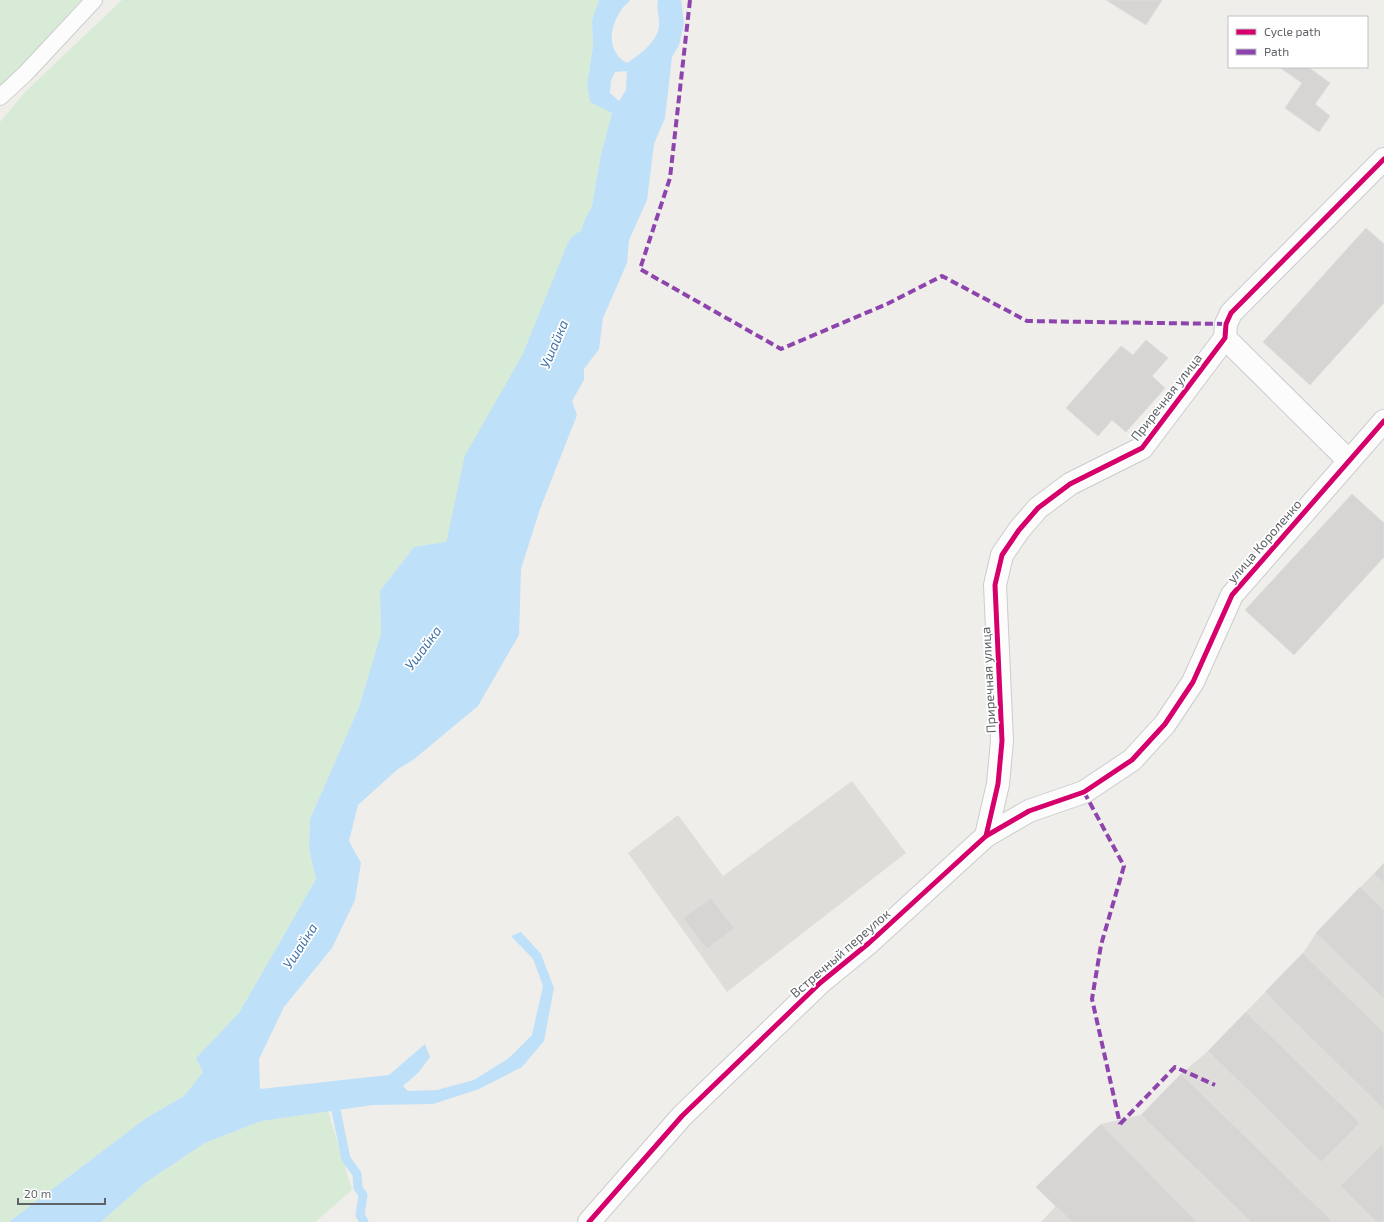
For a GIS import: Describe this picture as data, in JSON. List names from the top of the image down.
{
  "streets": {
    "street": ["Приречная улица", "улица Короленко", "Встречный переулок"]
  },
  "crossings": [
    ["Приречная улица", "Встречный переулок"],
    ["улица Короленко", "Встречный переулок"]
  ],
  "water": ["Ушайка"],
  "legend": ["Cycle path", "Path"],
  "scale_bar": "20 m"
}
